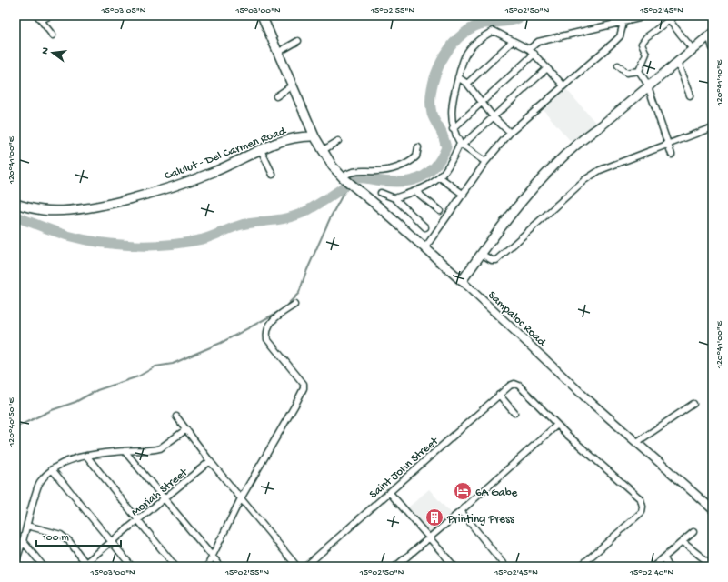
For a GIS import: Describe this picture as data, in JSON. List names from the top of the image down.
{
  "streets": {
    "main road": ["Calulut - Del Carmen Road", "Sampaloc Road"],
    "street": ["Saint John Street", "Moriah Street"]
  },
  "crossings": [
    ["Calulut - Del Carmen Road", "Sampaloc Road"]
  ],
  "places": {
    "hotel": ["6A Gabe"],
    "building": ["Printing Press"]
  },
  "scale_bar": "100 m",
  "north": "left",
  "coordinates": [
    "15°03'05\"N",
    "15°03'00\"N",
    "15°02'55\"N",
    "15°02'50\"N",
    "15°02'45\"N",
    "120°41'10\"E",
    "120°41'00\"E",
    "120°40'50\"E",
    "15°02'40\"N"
  ]
}
